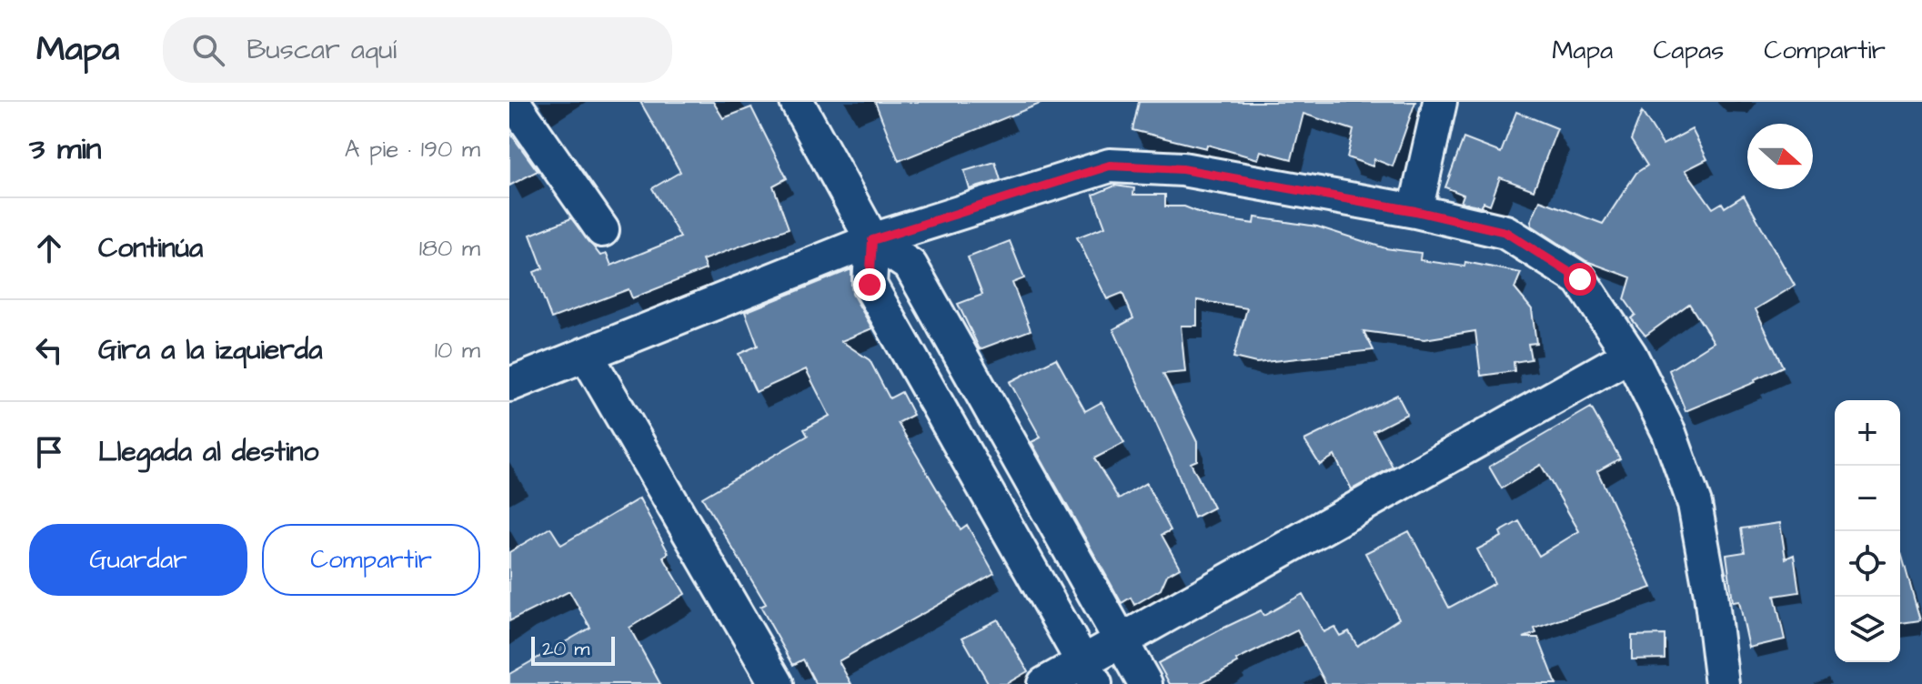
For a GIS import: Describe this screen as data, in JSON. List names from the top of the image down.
{
  "scale_bar": "20 m",
  "north": "right",
  "page": {
    "header": "Mapa",
    "search": "Buscar aquí",
    "nav": ["Mapa", "Capas", "Compartir"],
    "heading": ["3 min", "A pie · 190 m"],
    "list": [
      ["Continúa", "180 m"],
      ["Gira a la izquierda", "10 m"],
      "Llegada al destino"
    ],
    "map_buttons": ["+", "−"],
    "buttons": ["Guardar", "Compartir"],
    "scale": "20 m"
  }
}
